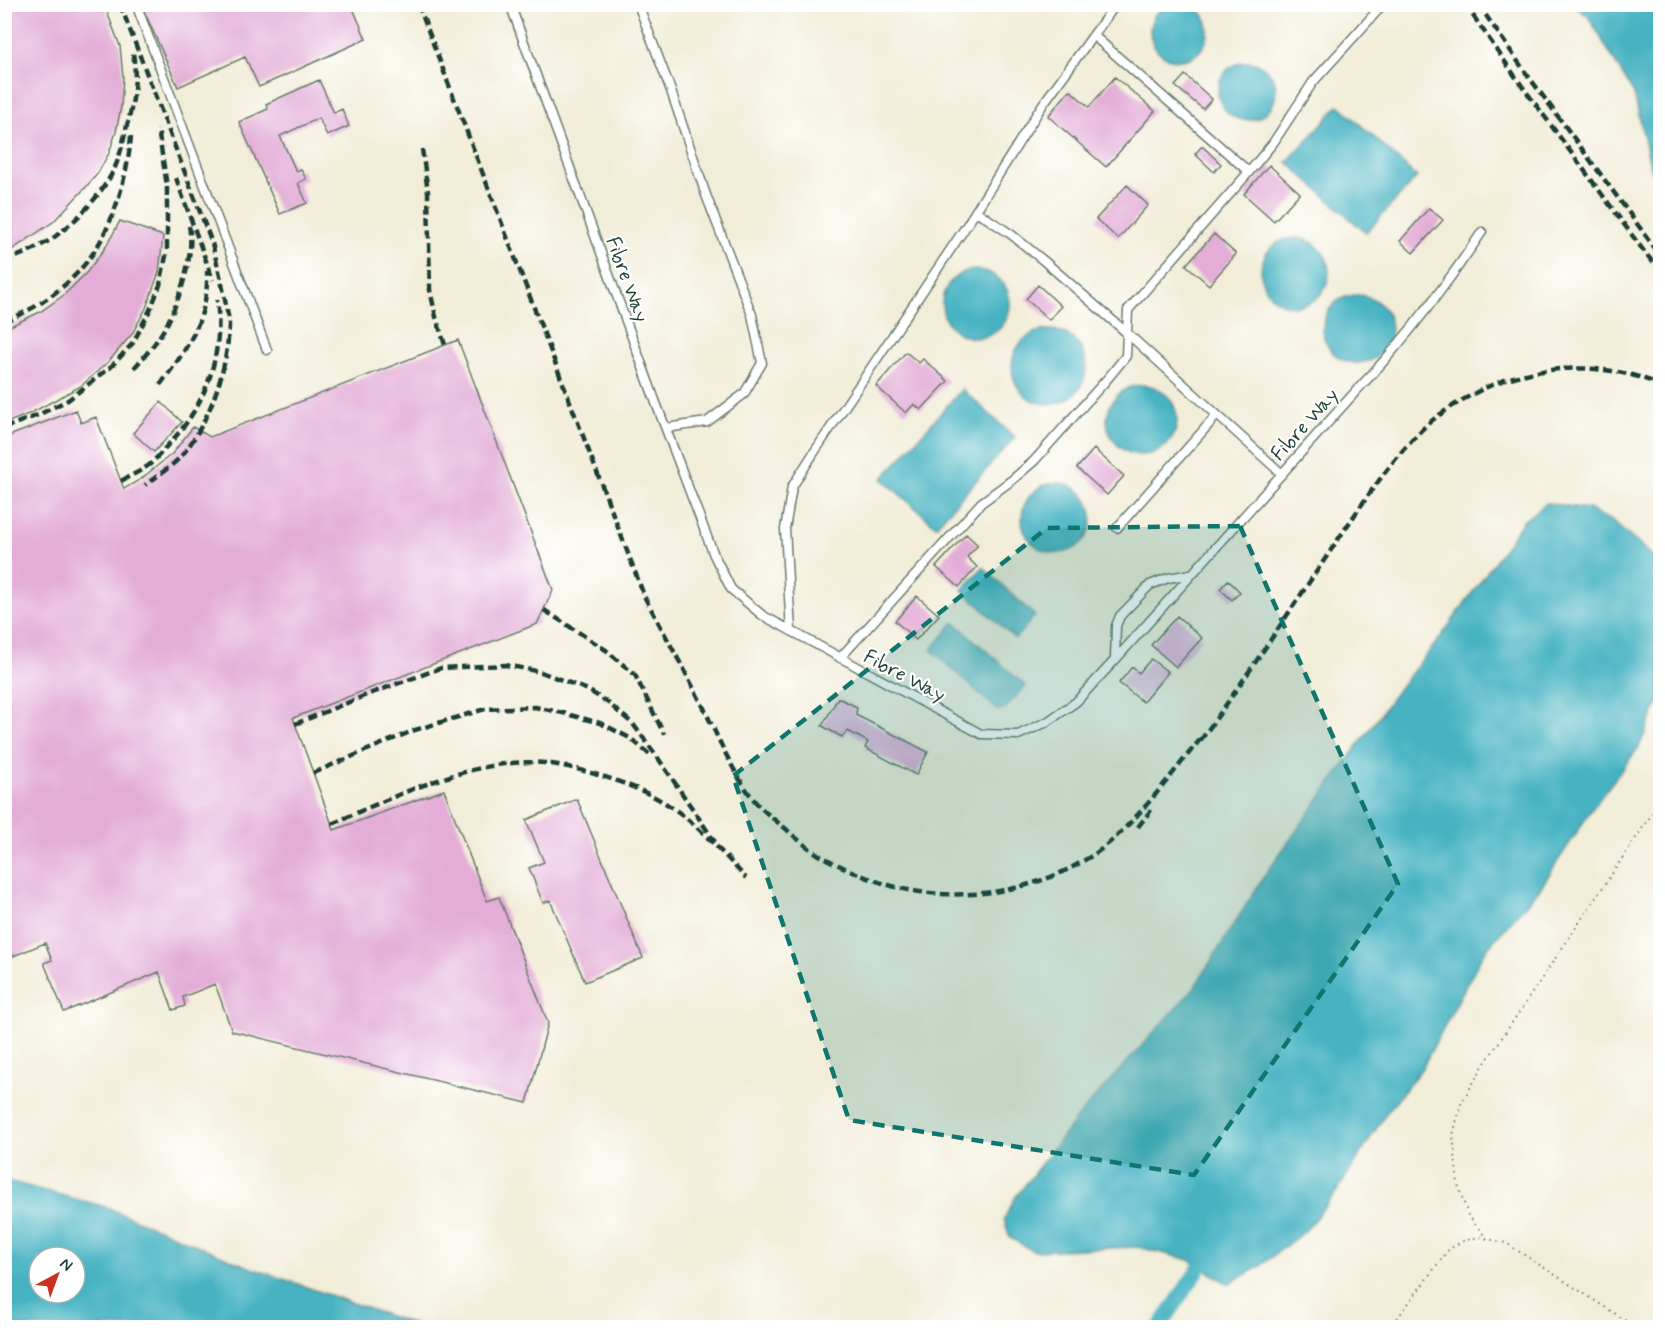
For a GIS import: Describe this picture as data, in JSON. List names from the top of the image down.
{
  "streets": {
    "lane": ["Fibre Way"]
  },
  "north": "top right"
}
